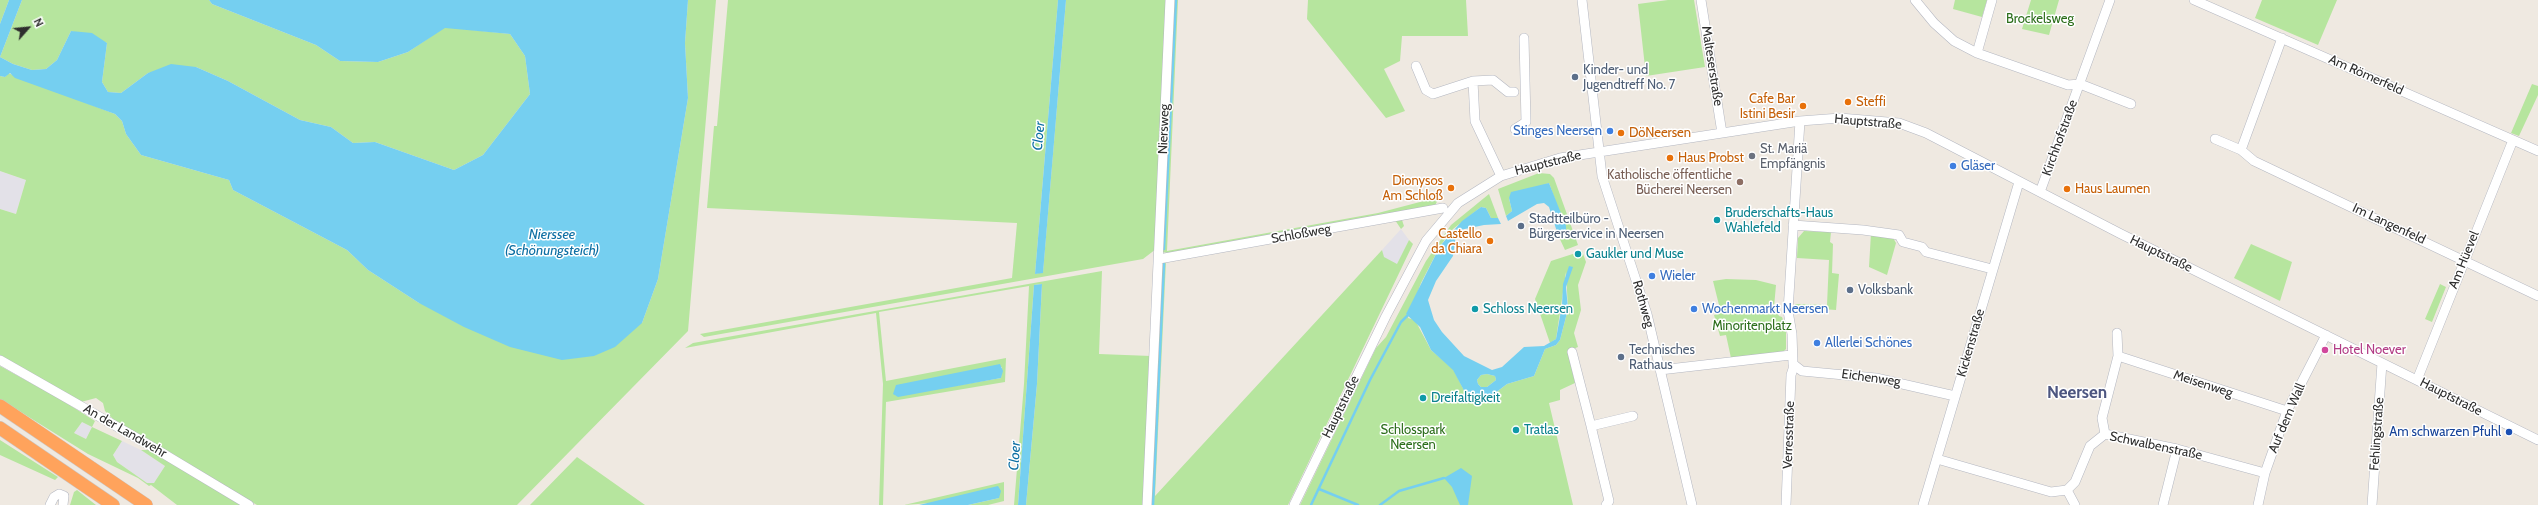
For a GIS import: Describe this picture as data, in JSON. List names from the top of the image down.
{
  "streets": {
    "street": [
      "Malteserstraße",
      "Am Römerfeld",
      "Hauptstraße",
      "Niersweg",
      "Kirchhofstraße",
      "Im Langenfeld",
      "Schloßweg",
      "Am Hüevel",
      "Rothweg",
      "Kickenstraße",
      "Eichenweg",
      "Meisenweg",
      "Auf dem Wall",
      "An der Landwehr",
      "Fehlingstraße",
      "Verresstraße",
      "Schwalbenstraße"
    ]
  },
  "crossings": [
    ["Malteserstraße", "Hauptstraße"],
    ["Am Römerfeld", "Am Hüevel"],
    ["Hauptstraße", "Kirchhofstraße"],
    ["Hauptstraße", "Am Hüevel"],
    ["Hauptstraße", "Rothweg"],
    ["Hauptstraße", "Kickenstraße"],
    ["Hauptstraße", "Auf dem Wall"],
    ["Hauptstraße", "Fehlingstraße"],
    ["Niersweg", "Schloßweg"],
    ["Im Langenfeld", "Am Hüevel"],
    ["Rothweg", "Eichenweg"],
    ["Kickenstraße", "Eichenweg"],
    ["Eichenweg", "Verresstraße"],
    ["Meisenweg", "Auf dem Wall"],
    ["Auf dem Wall", "Schwalbenstraße"]
  ],
  "districts": ["Neersen"],
  "water": ["Cloer", "Nierssee (Schönungsteich)"],
  "parks": ["Brockelsweg", "Minoritenplatz", "Schlosspark Neersen"],
  "places": [
    "Kinder- und Jugendtreff No. 7",
    "Steffi",
    "Cafe Bar Istini Besir",
    "Stinges Neersen",
    "DöNeersen",
    "St. Mariä Empfängnis",
    "Haus Probst",
    "Gläser",
    "Katholische öffentliche Bücherei Neersen",
    "Dionysos Am Schloß",
    "Haus Laumen",
    "Bruderschafts-Haus Wahlefeld",
    "Stadtteilbüro - Bürgerservice in Neersen",
    "Castello da Chiara",
    "Gaukler und Muse",
    "Wieler",
    "Volksbank",
    "Schloss Neersen",
    "Wochenmarkt Neersen",
    "Allerlei Schönes",
    "Hotel Noever",
    "Technisches Rathaus",
    "Dreifaltigkeit",
    "Tratlas",
    "Am schwarzen Pfuhl"
  ],
  "north": "top right"
}
